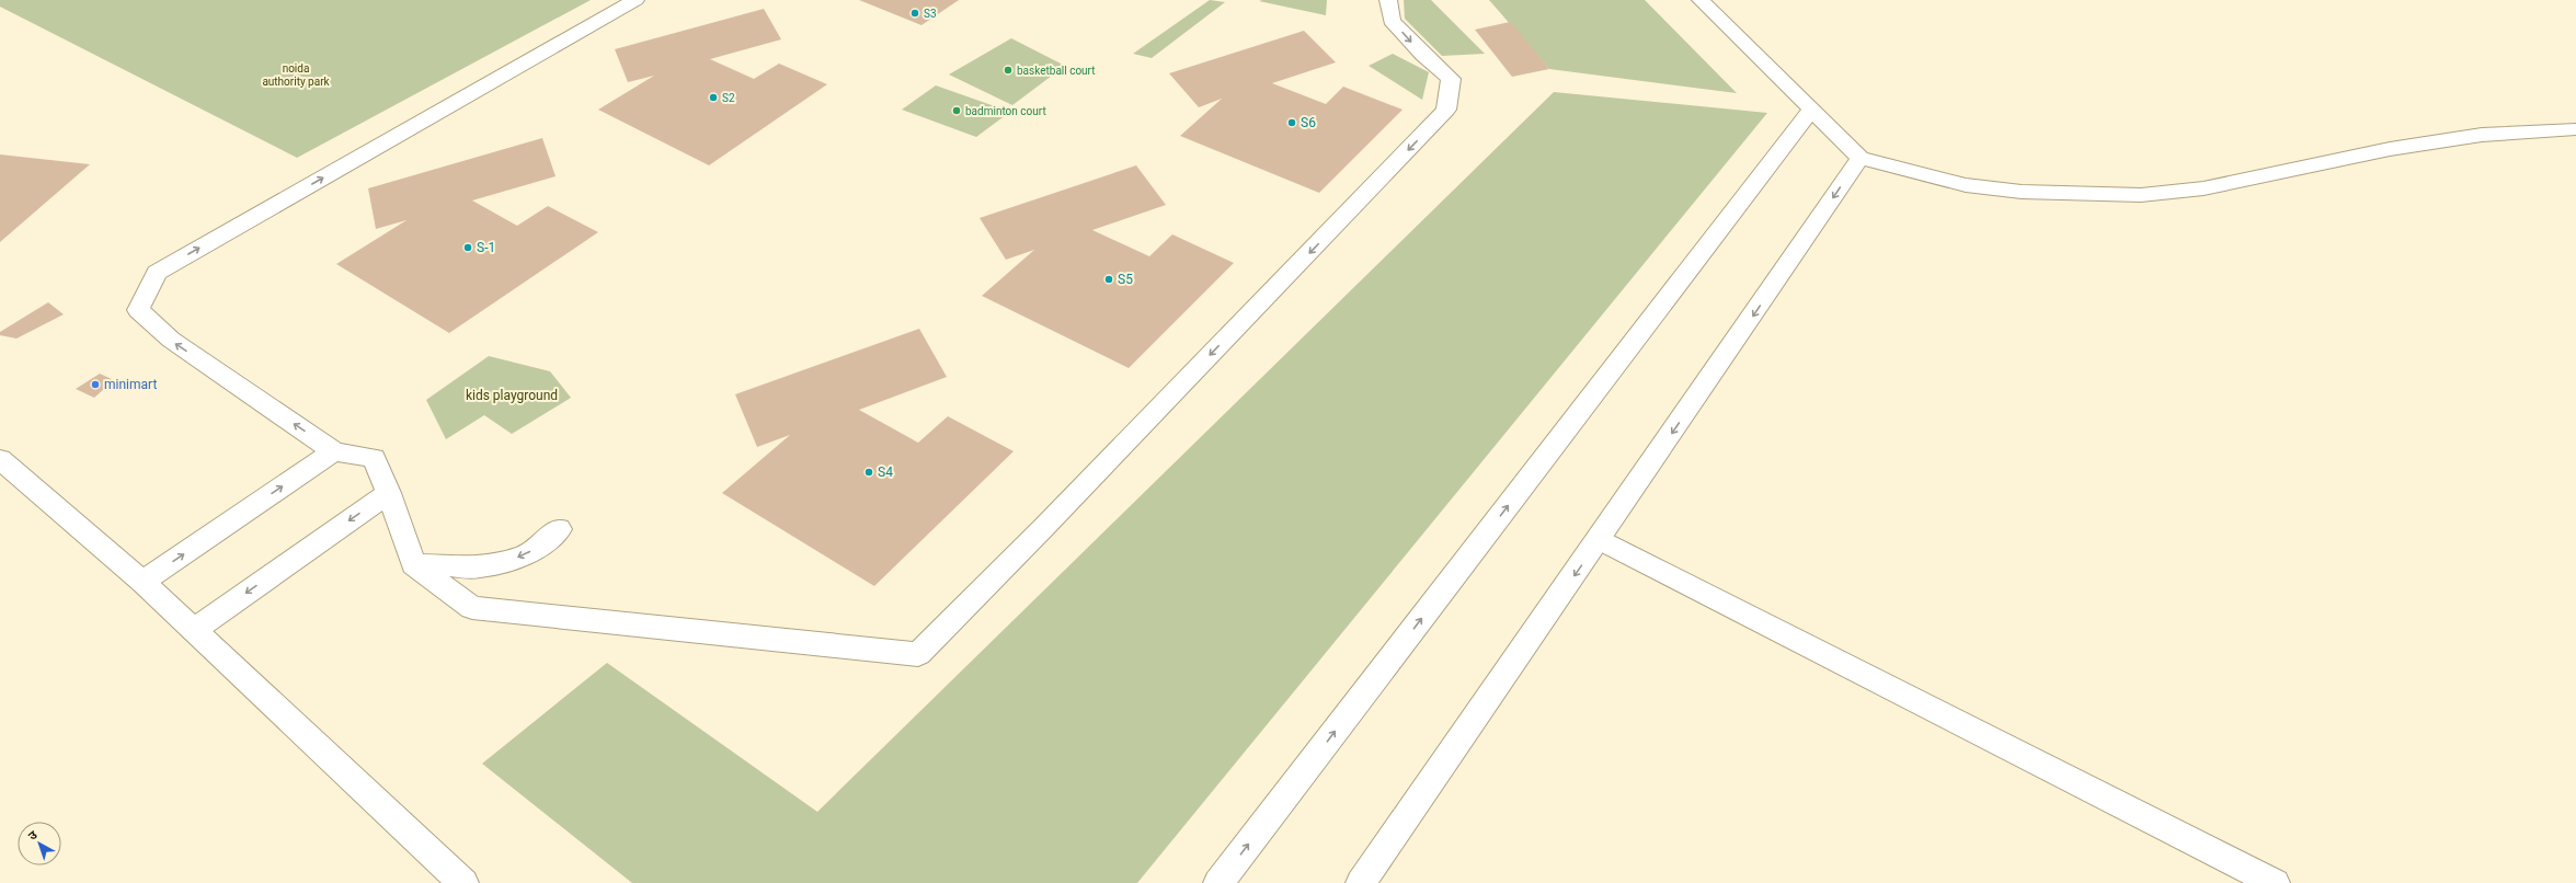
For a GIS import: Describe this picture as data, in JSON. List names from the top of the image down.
{
  "parks": ["noida authority park", "kids playground"],
  "places": [
    "S3",
    "basketball court",
    "S2",
    "badminton court",
    "S6",
    "S-1",
    "S5",
    "minimart",
    "S4"
  ],
  "north": "top left"
}
